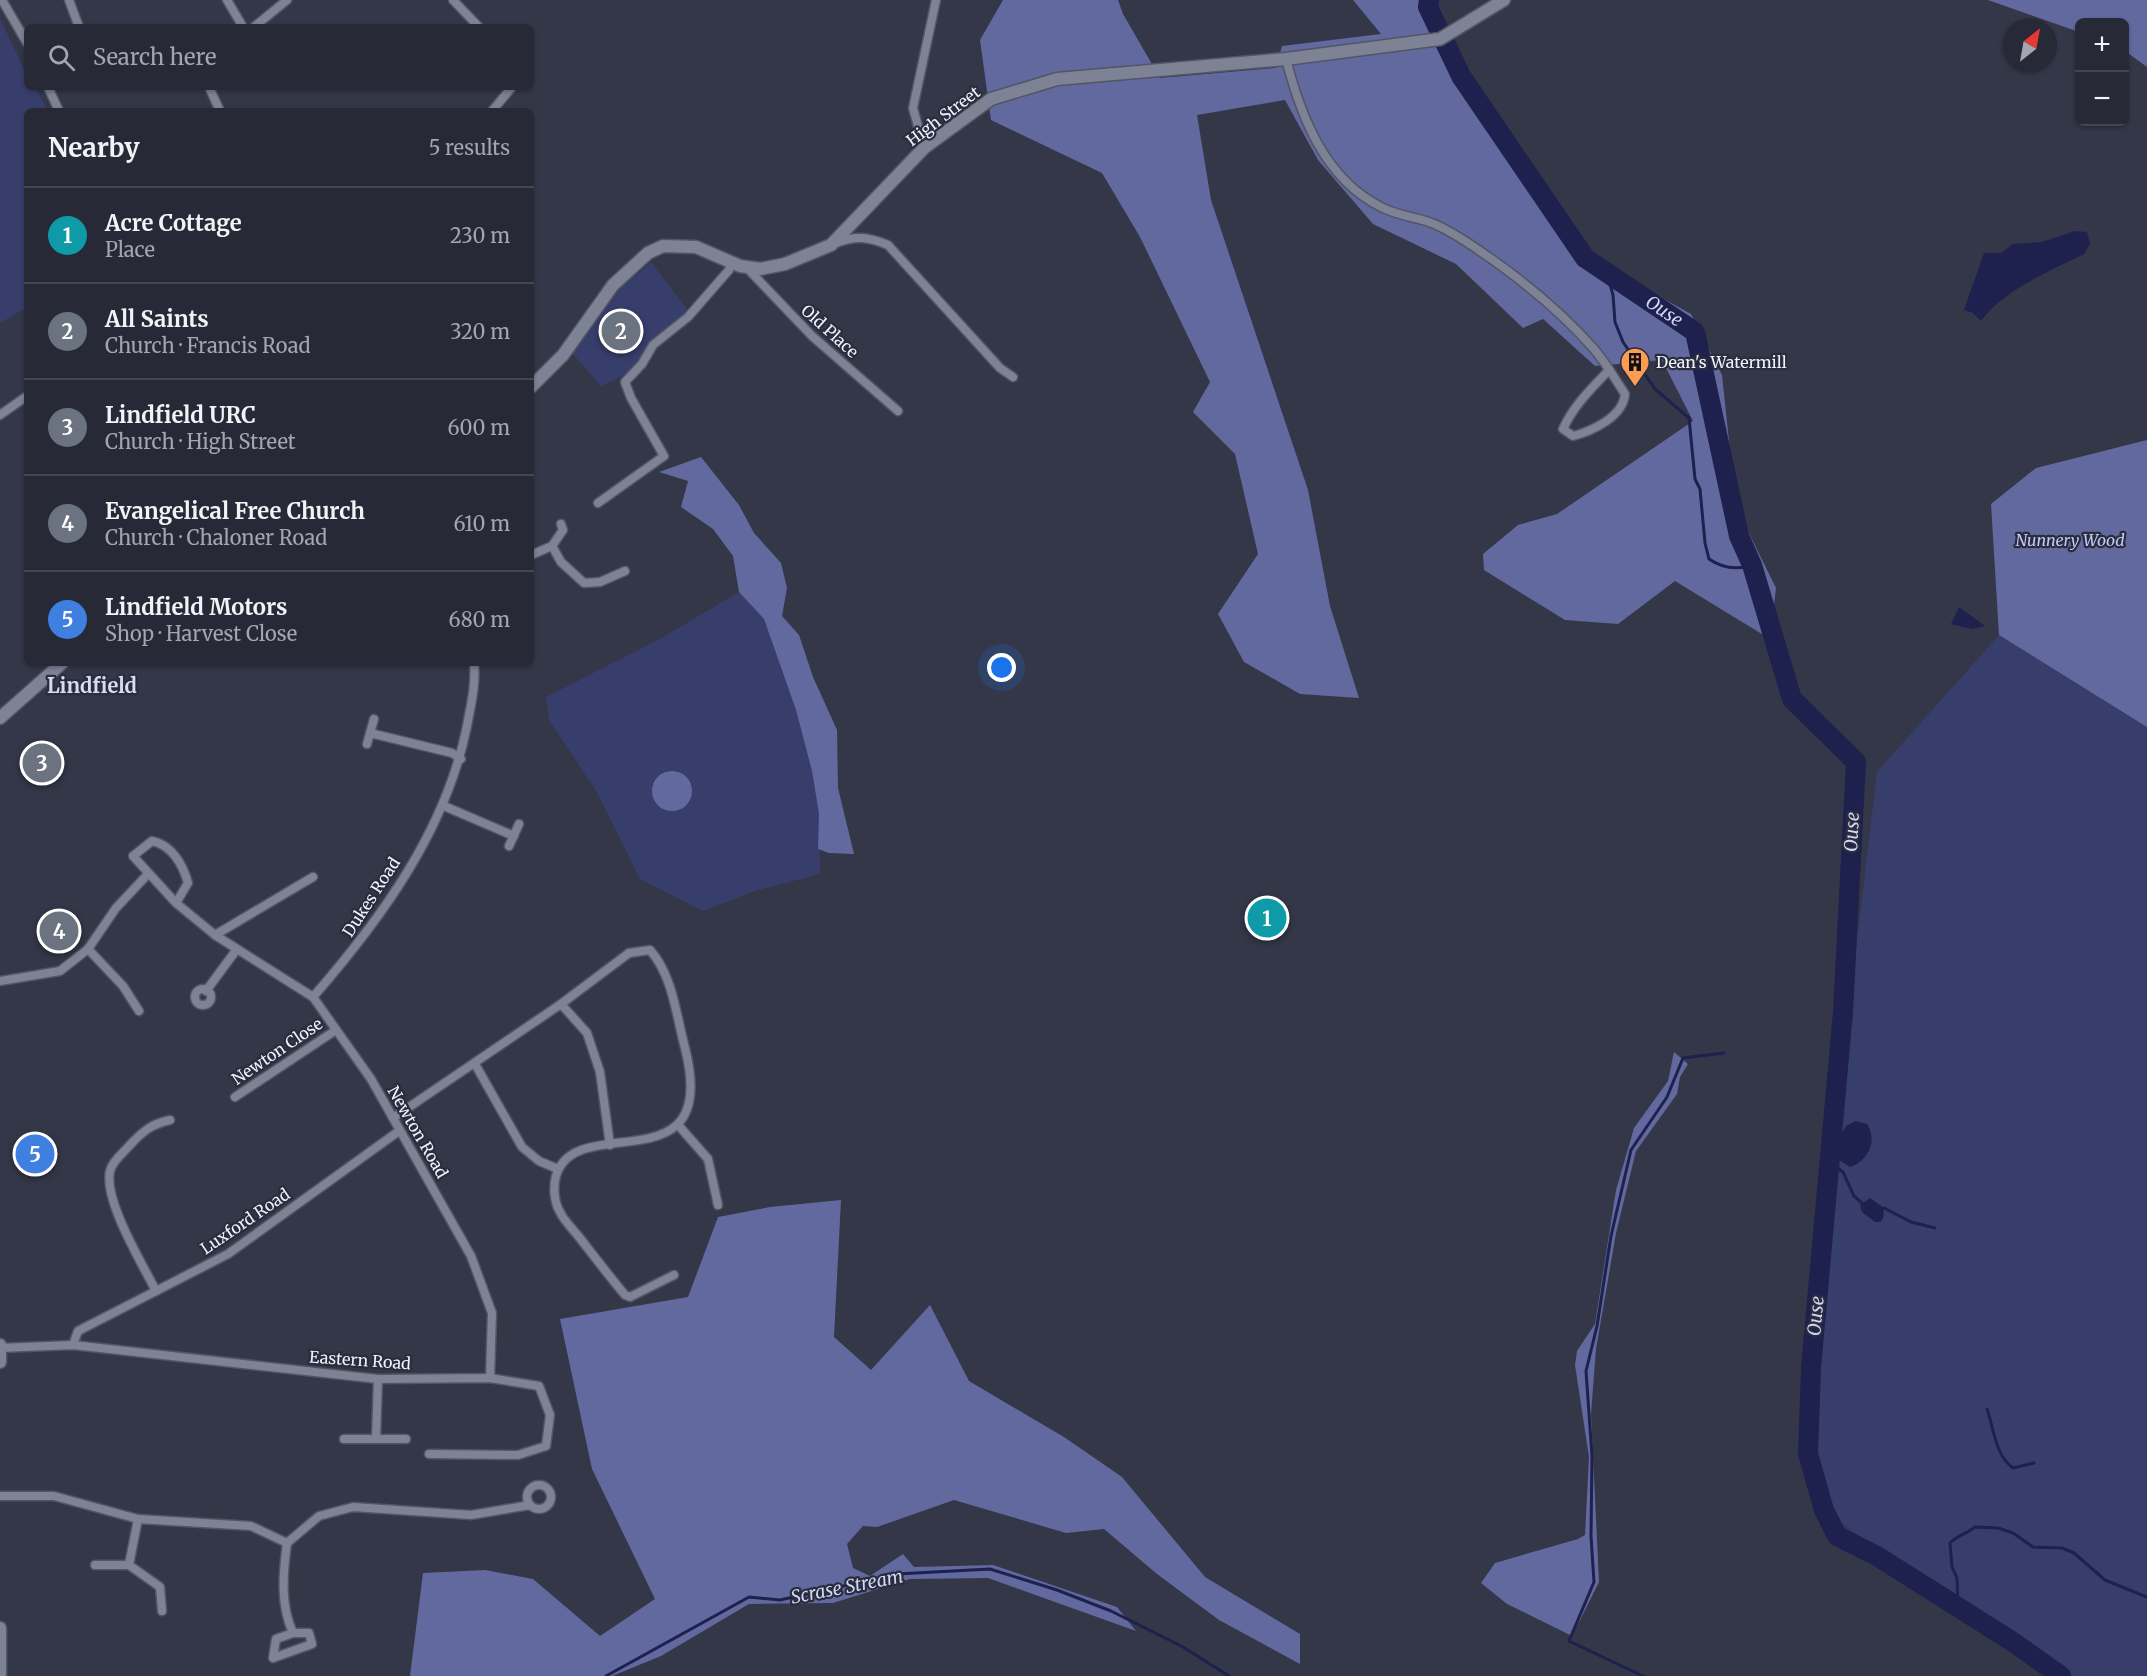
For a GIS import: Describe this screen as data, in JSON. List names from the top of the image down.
{
  "streets": {
    "main road": ["High Street"],
    "street": [
      "Old Place",
      "Dukes Road",
      "Newton Close",
      "Newton Road",
      "Luxford Road",
      "Eastern Road"
    ]
  },
  "crossings": [
    ["High Street", "Old Place"],
    ["Dukes Road", "Newton Road"],
    ["Newton Close", "Newton Road"],
    ["Newton Road", "Luxford Road"],
    ["Newton Road", "Eastern Road"],
    ["Luxford Road", "Eastern Road"]
  ],
  "districts": ["Lindfield"],
  "water": ["Ouse", "Scrase Stream"],
  "parks": ["Nunnery Wood"],
  "places": {
    "building": ["Dean's Watermill"]
  },
  "north": "top right",
  "page": {
    "map_buttons": ["+", "−"],
    "search": "Search here",
    "heading": ["Nearby", "5 results"],
    "list": [
      {
        "mark": "1",
        "name": "Acre Cottage",
        "note": "Place",
        "value": "230 m"
      },
      {
        "mark": "2",
        "name": "All Saints",
        "note": "Church · Francis Road",
        "value": "320 m"
      },
      {
        "mark": "3",
        "name": "Lindfield URC",
        "note": "Church · High Street",
        "value": "600 m"
      },
      {
        "mark": "4",
        "name": "Evangelical Free Church",
        "note": "Church · Chaloner Road",
        "value": "610 m"
      },
      {
        "mark": "5",
        "name": "Lindfield Motors",
        "note": "Shop · Harvest Close",
        "value": "680 m"
      }
    ],
    "pins": [
      "2",
      "3",
      "1",
      "4",
      "5"
    ]
  }
}
